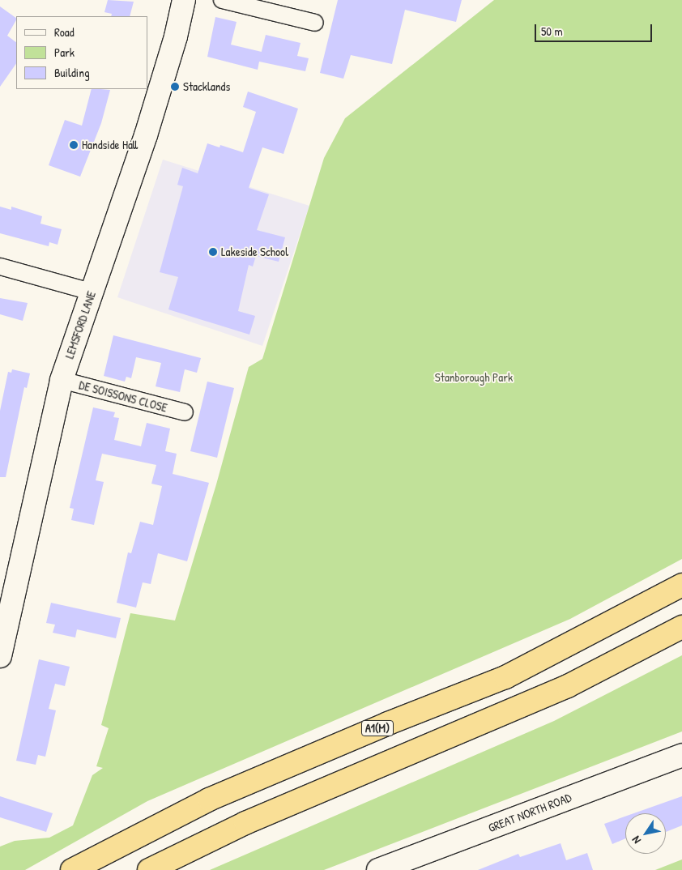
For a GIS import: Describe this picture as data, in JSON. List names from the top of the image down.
{
  "streets": {
    "highway": ["A1(M)"],
    "street": ["LEMSFORD LANE", "DE SOISSONS CLOSE", "GREAT NORTH ROAD"]
  },
  "crossings": [
    ["LEMSFORD LANE", "DE SOISSONS CLOSE"]
  ],
  "parks": ["Stanborough Park"],
  "places": ["Stacklands", "Handside Hall", "Lakeside School"],
  "legend": ["Road", "Park", "Building"],
  "scale_bar": "50 m",
  "north": "bottom left"
}
